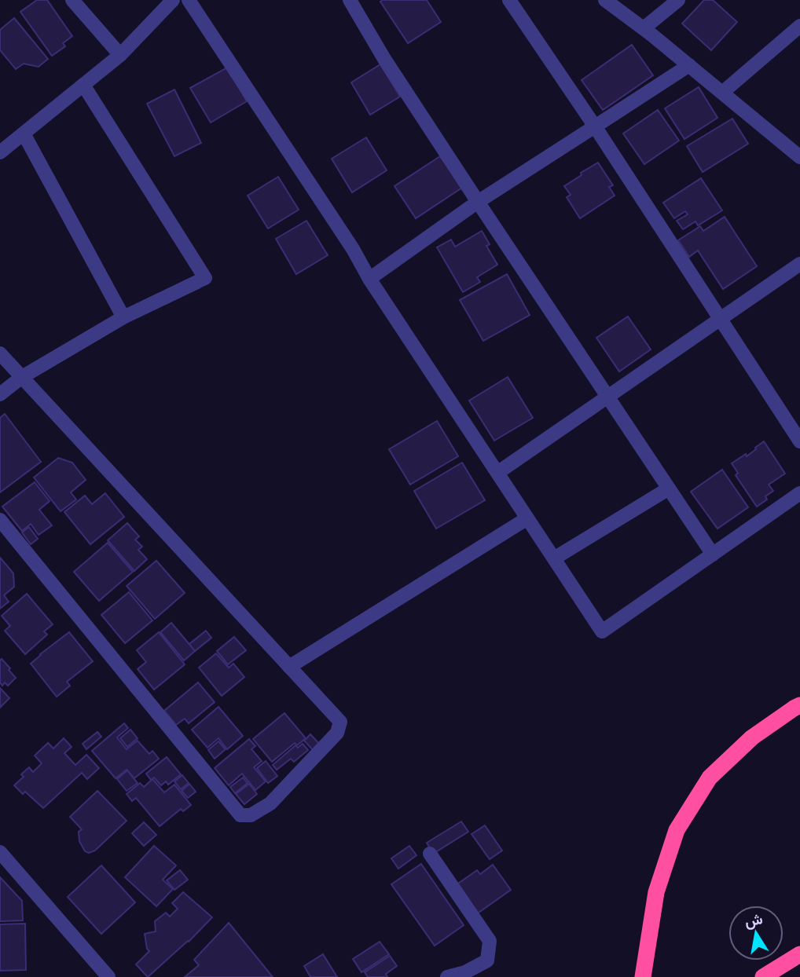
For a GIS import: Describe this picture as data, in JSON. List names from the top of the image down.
{
  "north": "top"
}
